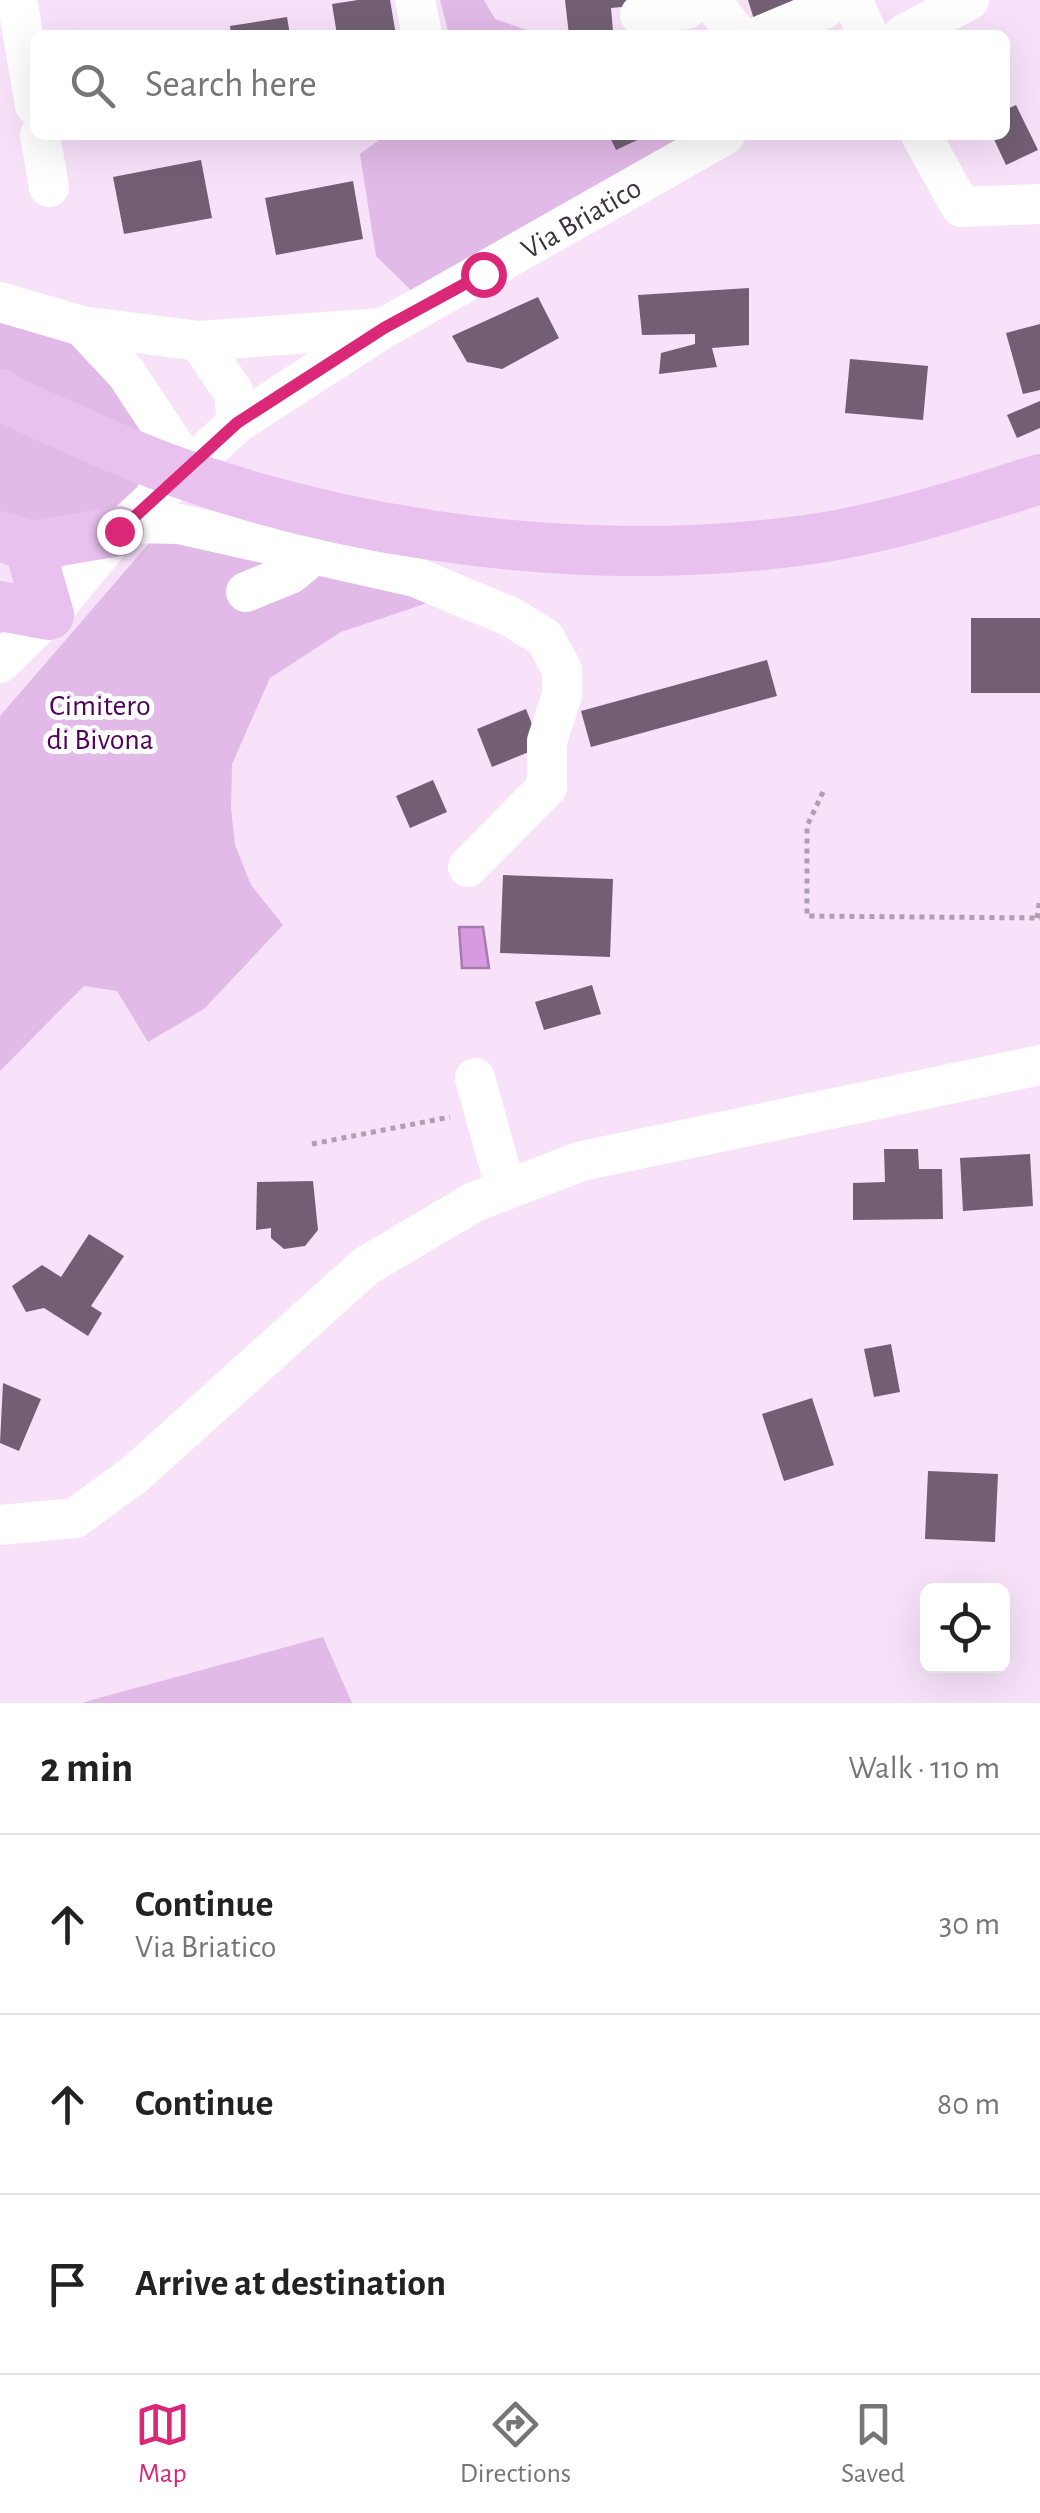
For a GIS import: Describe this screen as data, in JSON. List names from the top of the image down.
{
  "streets": {
    "street": ["Via Briatico"]
  },
  "parks": ["Cimitero di Bivona"],
  "page": {
    "search": "Search here",
    "heading": ["2 min", "Walk · 110 m"],
    "list": [
      ["Continue", "Via Briatico", "30 m"],
      ["Continue", "80 m"],
      "Arrive at destination"
    ],
    "nav": ["Map", "Directions", "Saved"]
  }
}
